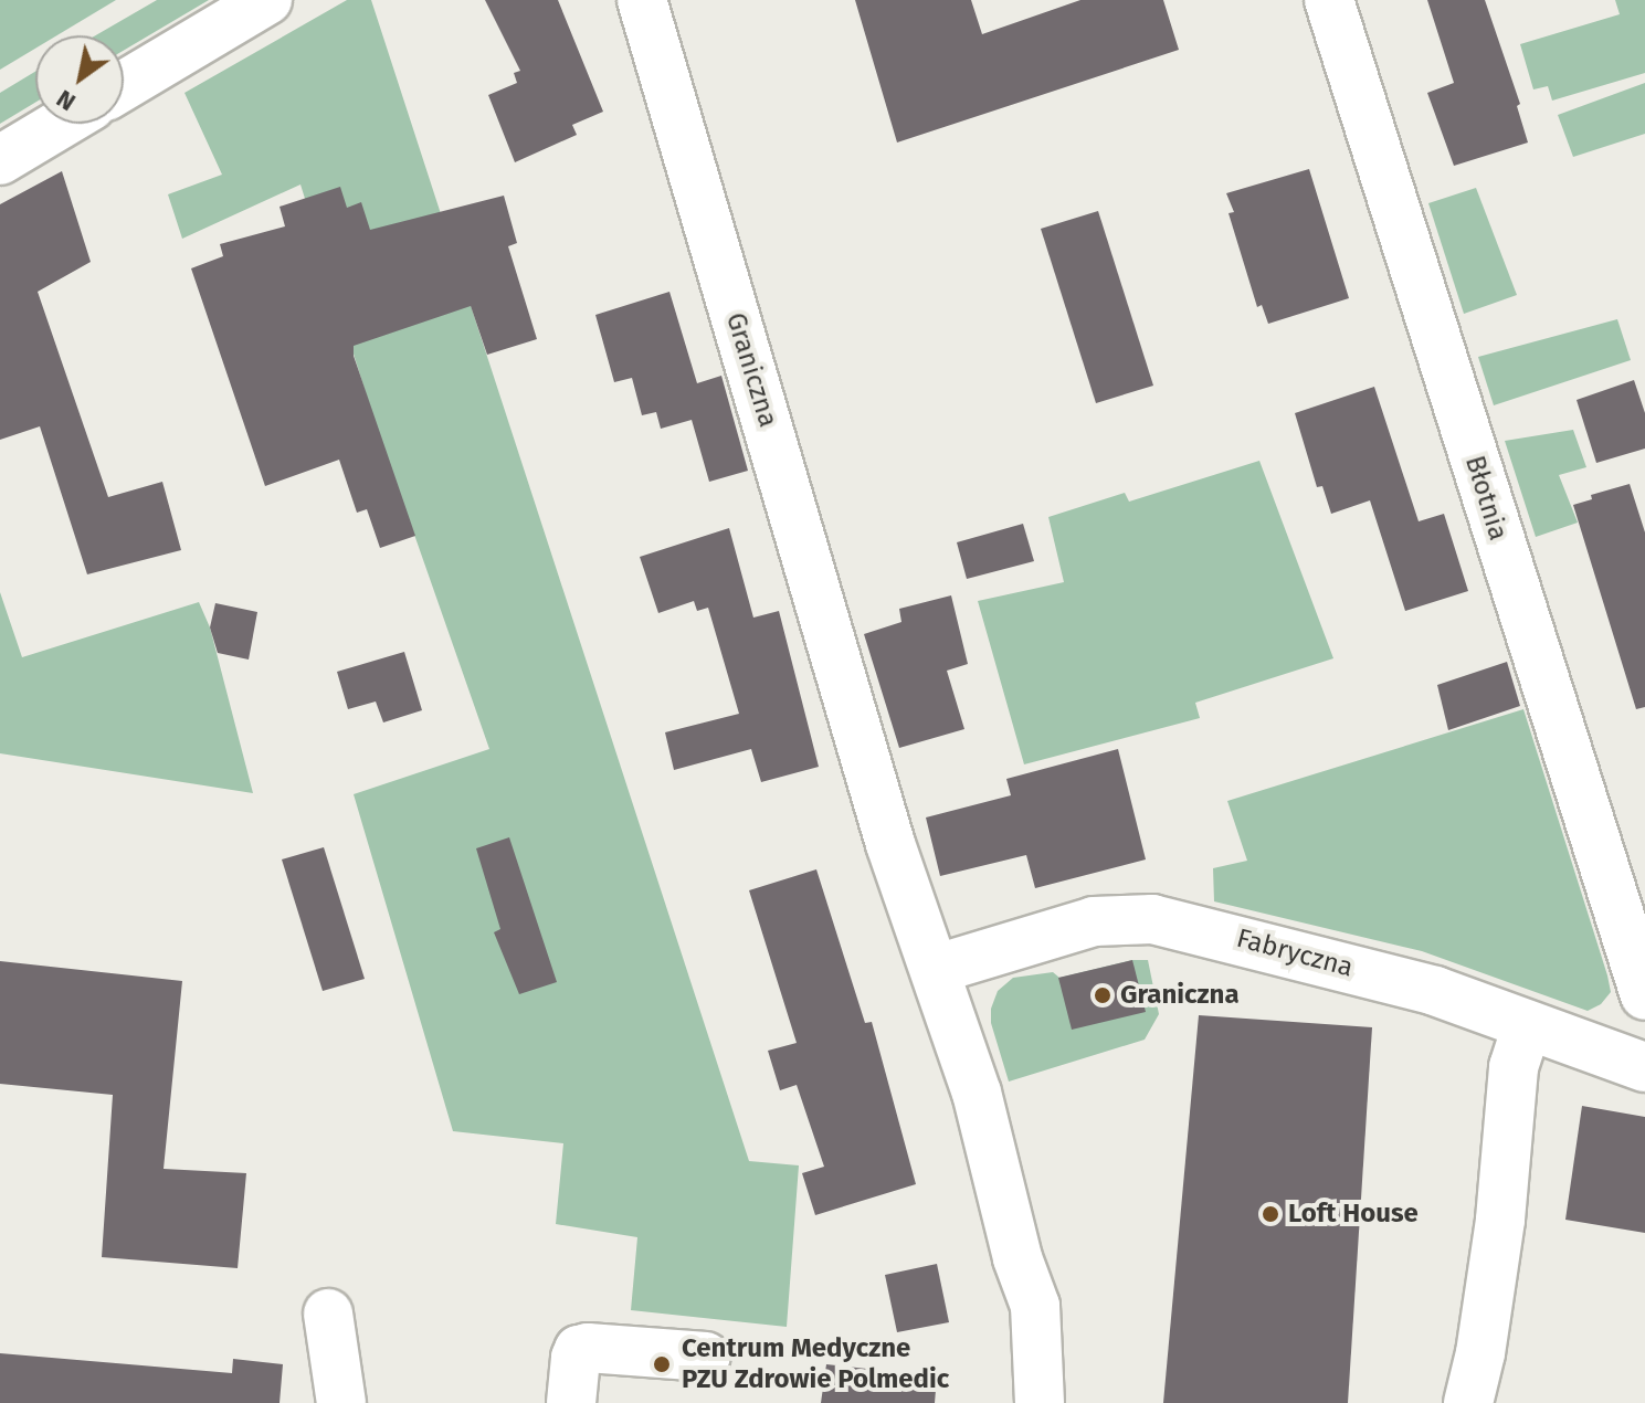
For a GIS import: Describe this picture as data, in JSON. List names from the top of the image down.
{
  "streets": {
    "street": ["Graniczna", "Błotnia", "Fabryczna"]
  },
  "crossings": [
    ["Graniczna", "Fabryczna"]
  ],
  "places": ["Graniczna", "Loft House", "Centrum Medyczne PZU Zdrowie Polmedic"],
  "north": "bottom left"
}
